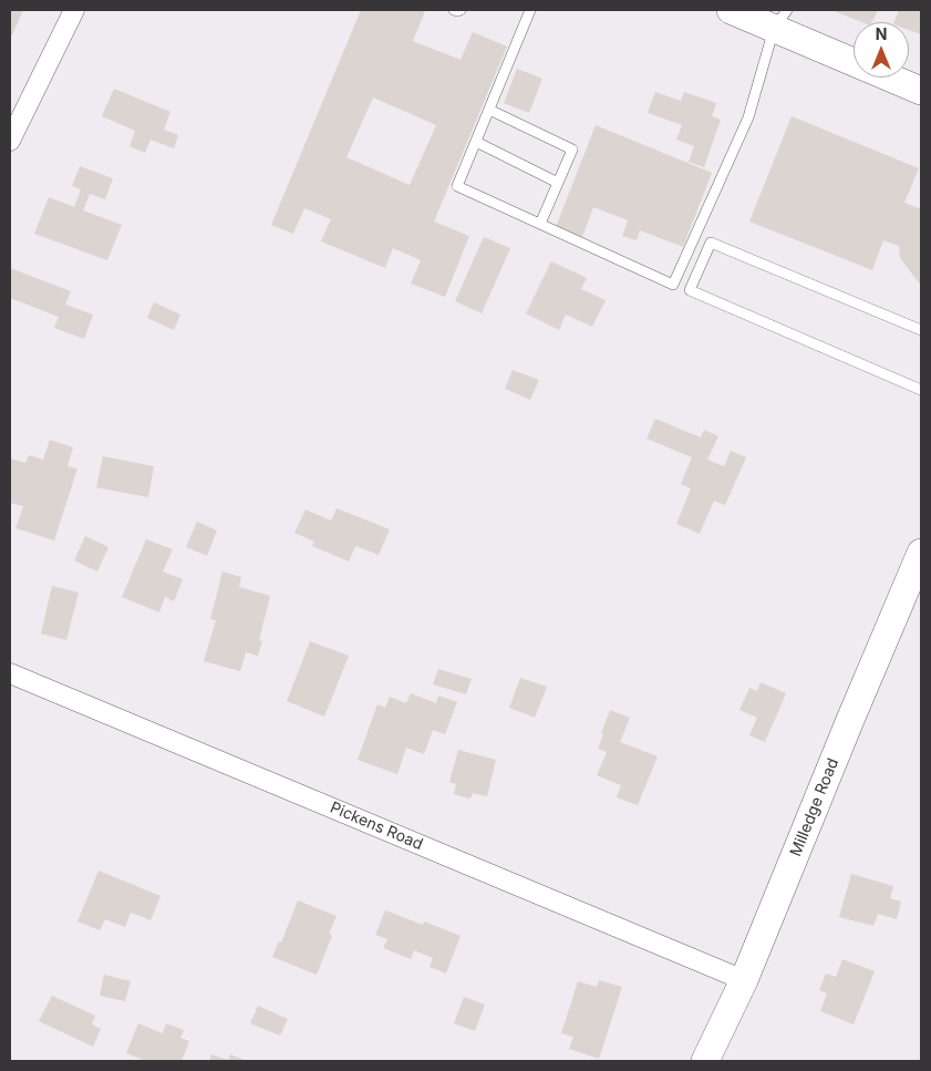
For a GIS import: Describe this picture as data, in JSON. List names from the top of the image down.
{
  "streets": {
    "street": ["Milledge Road", "Pickens Road"]
  },
  "crossings": [
    ["Milledge Road", "Pickens Road"]
  ],
  "north": "top"
}
